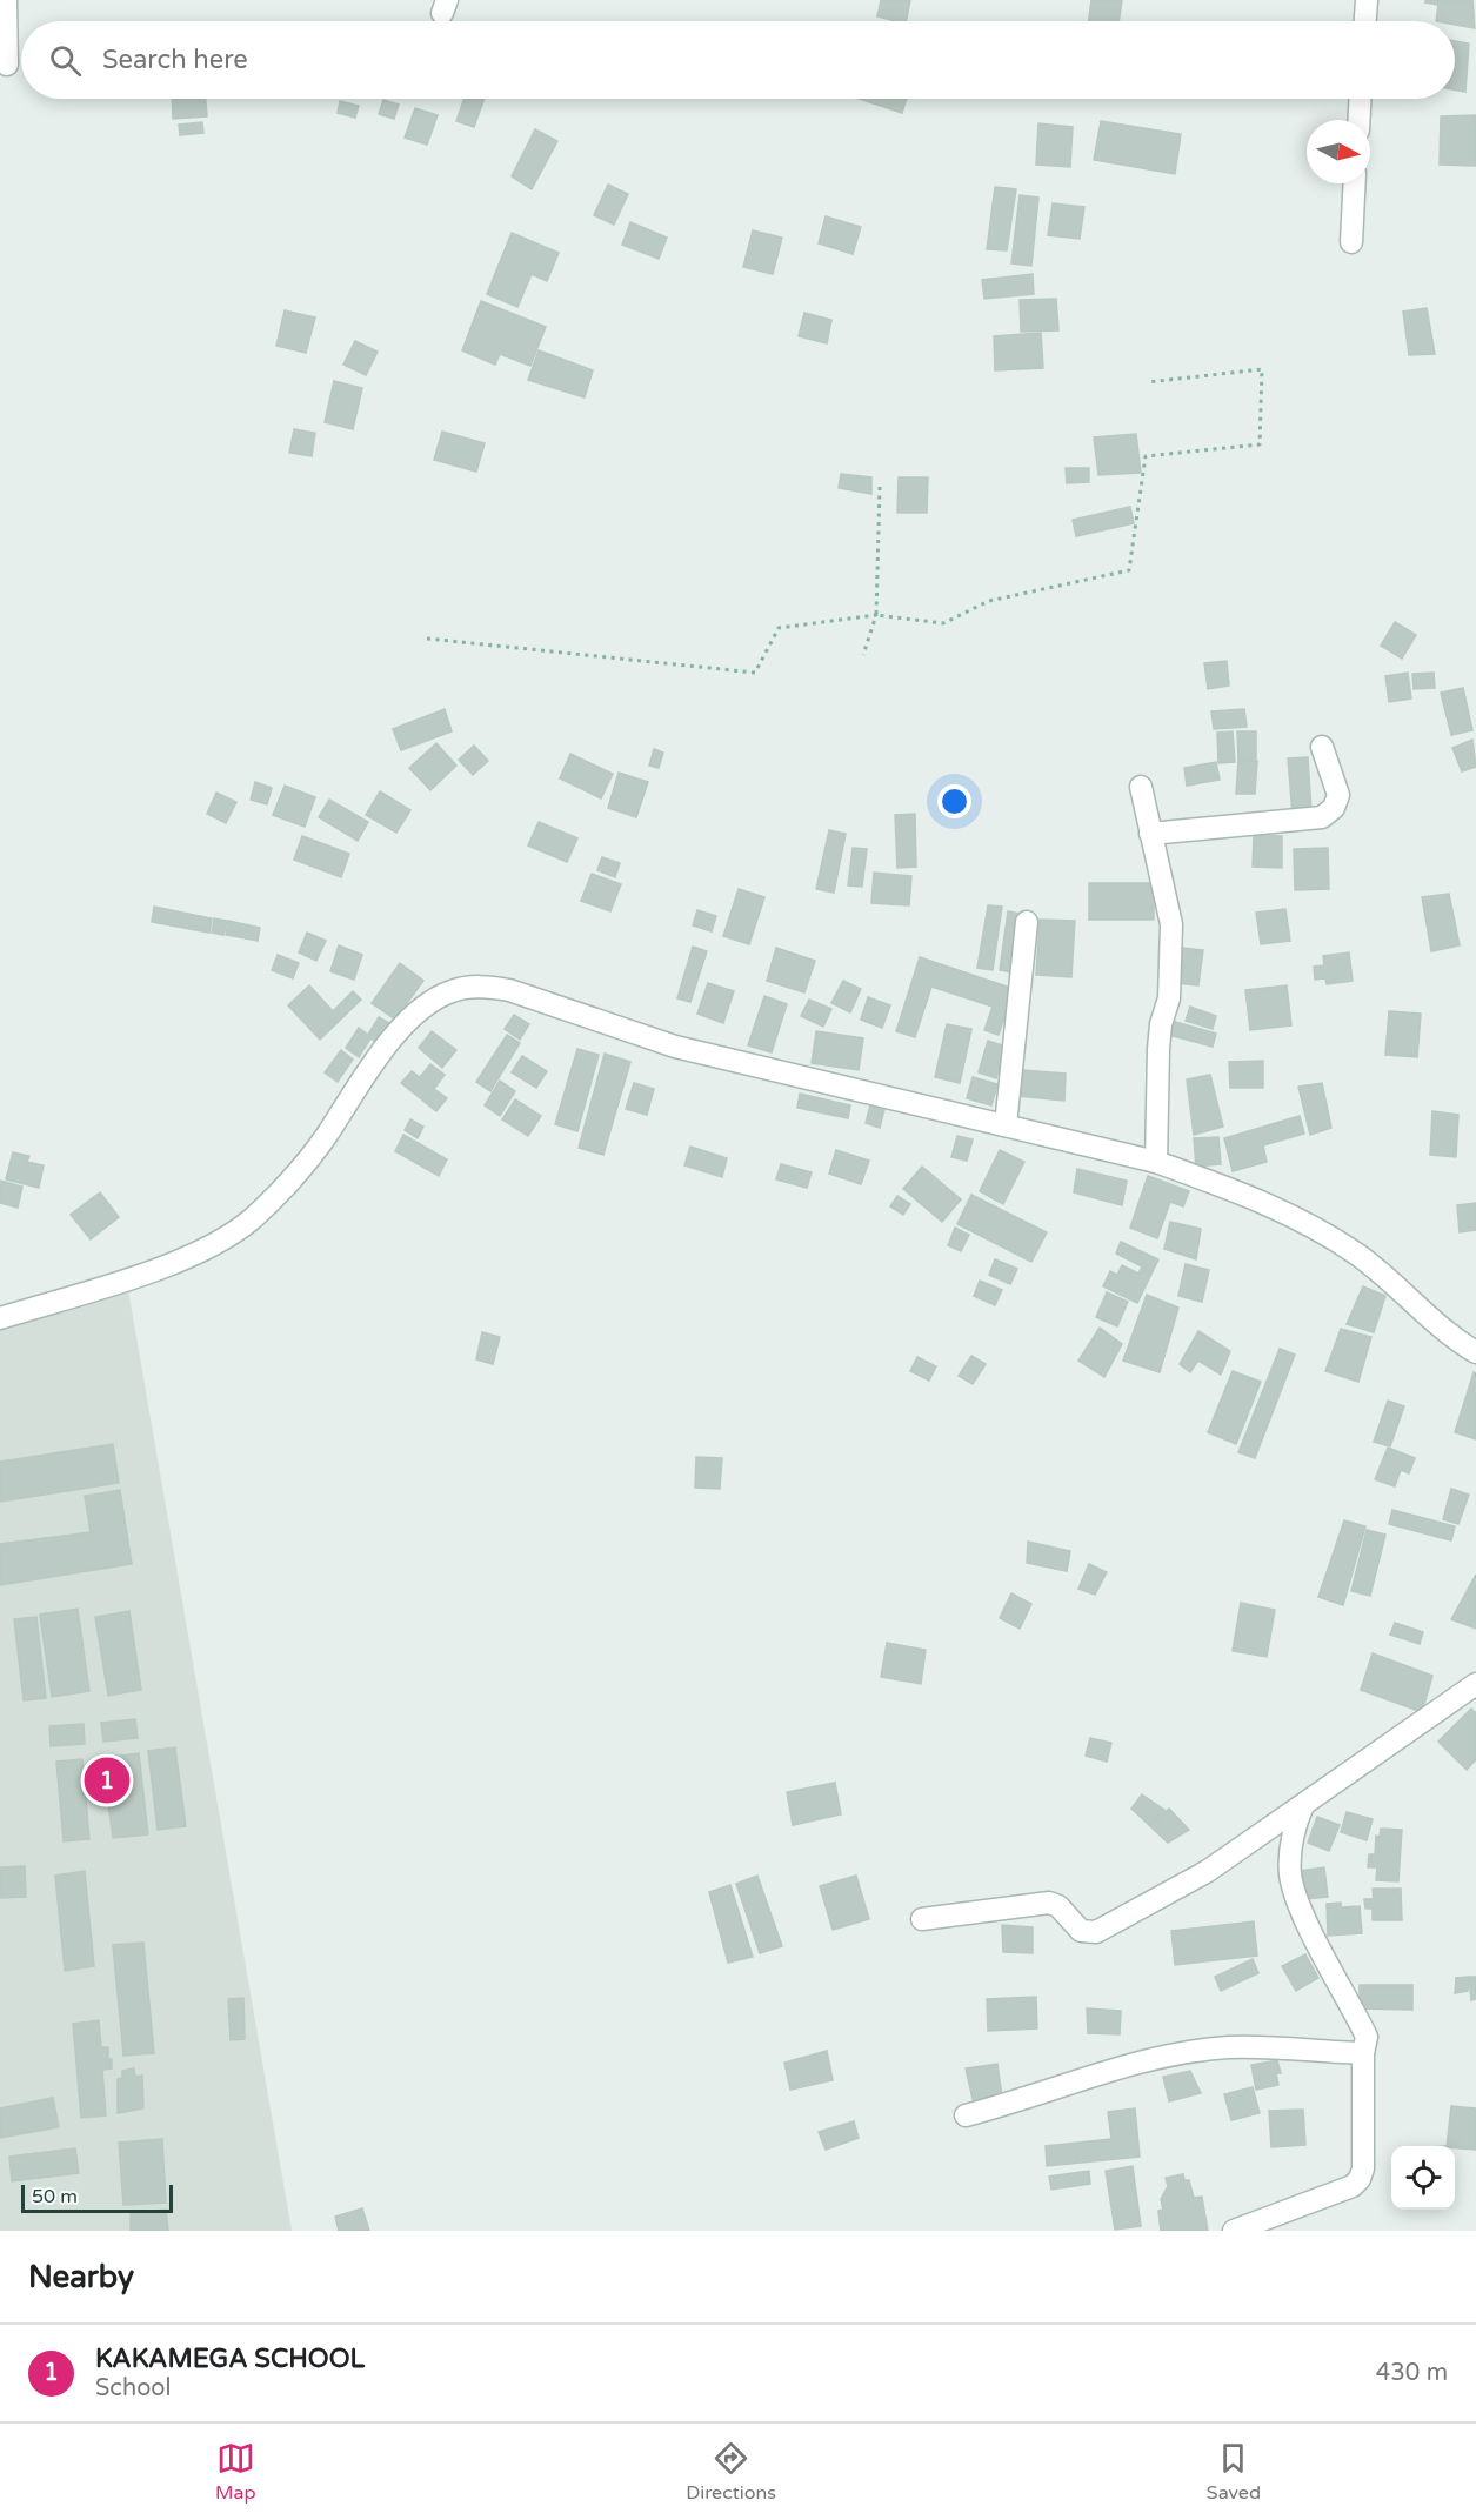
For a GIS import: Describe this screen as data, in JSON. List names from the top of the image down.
{
  "scale_bar": "50 m",
  "north": "right",
  "page": {
    "search": "Search here",
    "pins": "1",
    "scale": "50 m",
    "heading": "Nearby",
    "list": [
      {
        "mark": "1",
        "name": "KAKAMEGA SCHOOL",
        "note": "School",
        "value": "430 m"
      }
    ],
    "nav": ["Map", "Directions", "Saved"]
  }
}
